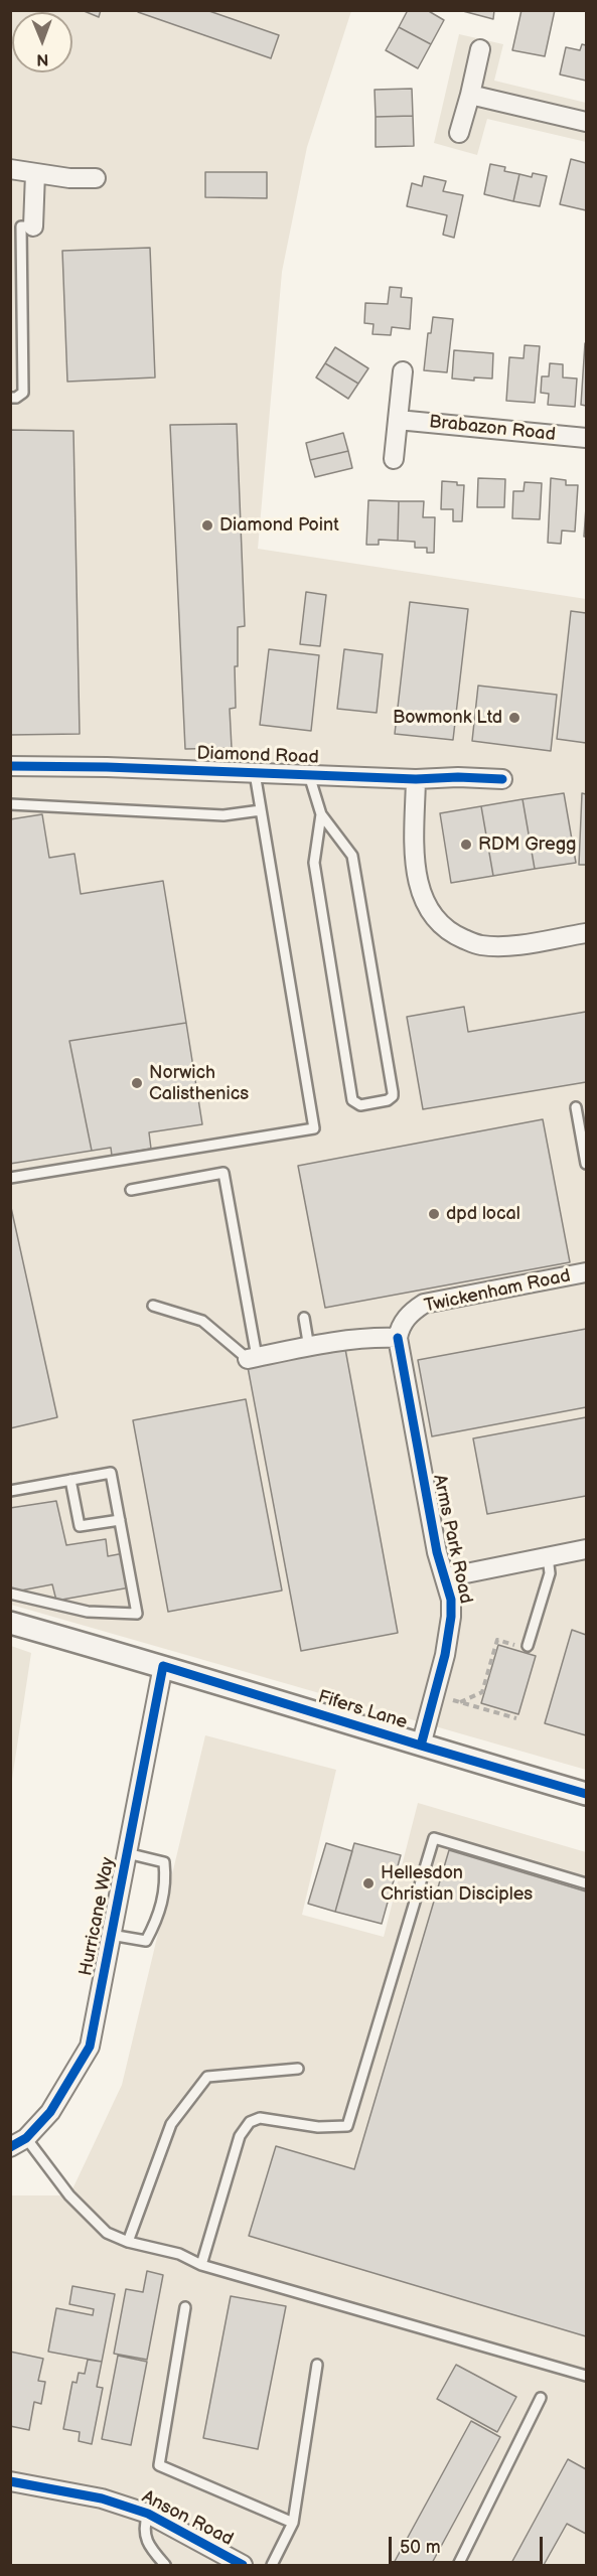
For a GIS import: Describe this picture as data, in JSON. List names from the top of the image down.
{
  "streets": {
    "street": [
      "Brabazon Road",
      "Diamond Road",
      "Twickenham Road",
      "Arms Park Road",
      "Fifers Lane",
      "Hurricane Way",
      "Anson Road"
    ]
  },
  "crossings": [
    ["Twickenham Road", "Arms Park Road"],
    ["Arms Park Road", "Fifers Lane"],
    ["Fifers Lane", "Hurricane Way"]
  ],
  "places": [
    "Diamond Point",
    "Bowmonk Ltd",
    "RDM Gregg",
    "Norwich Calisthenics",
    "dpd local",
    "Hellesdon Christian Disciples"
  ],
  "scale_bar": "50 m",
  "north": "bottom"
}
